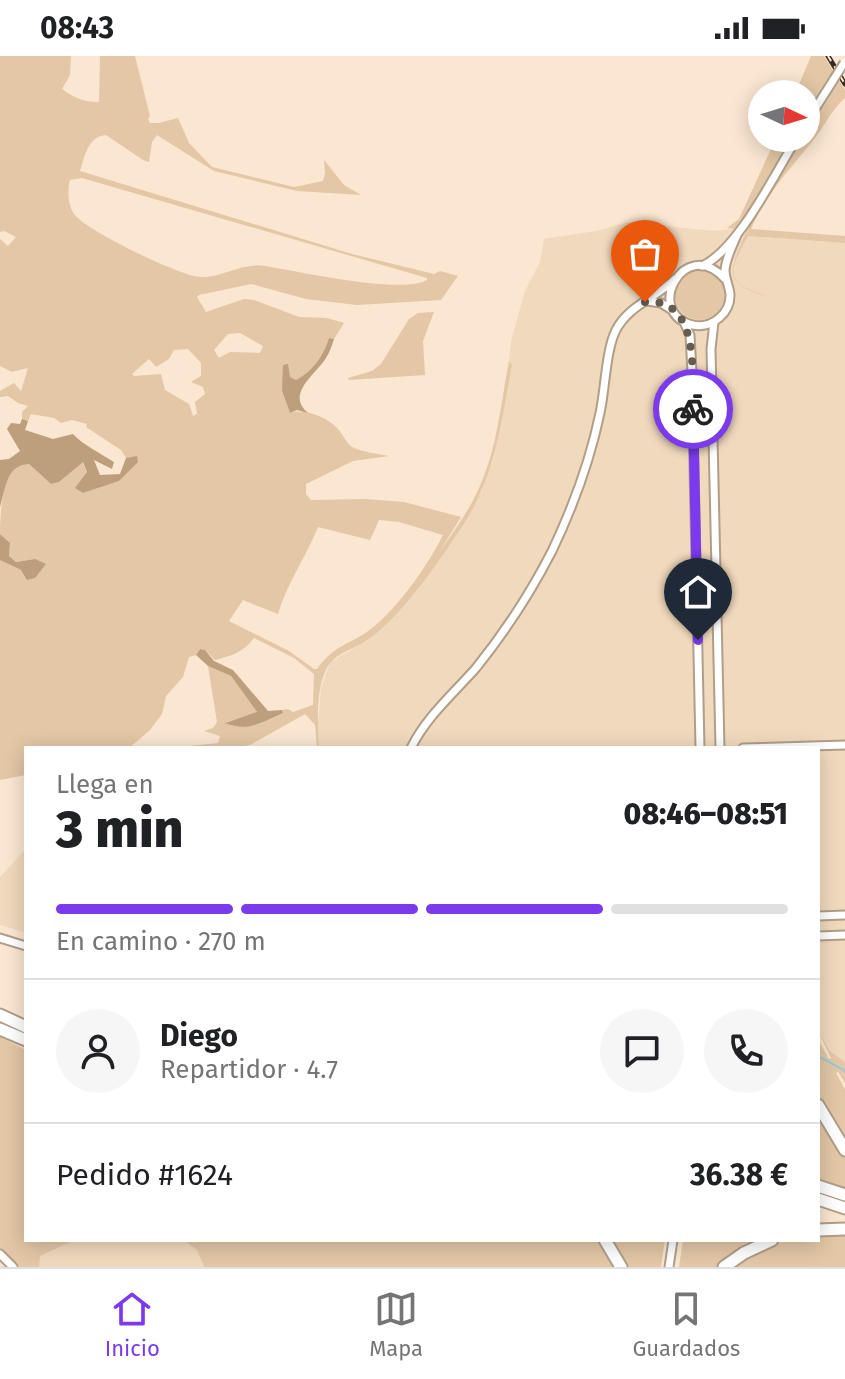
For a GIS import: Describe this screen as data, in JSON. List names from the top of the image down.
{
  "north": "right",
  "page": {
    "status": "08:43",
    "heading": ["3 min", "Llega en", "08:46–08:51"],
    "panel": [
      "Diego",
      "Repartidor · 4.7",
      "Pedido #1624",
      "36.38 €"
    ],
    "bar": "En camino · 270 m",
    "tabs": ["Inicio", "Mapa", "Guardados"]
  }
}
